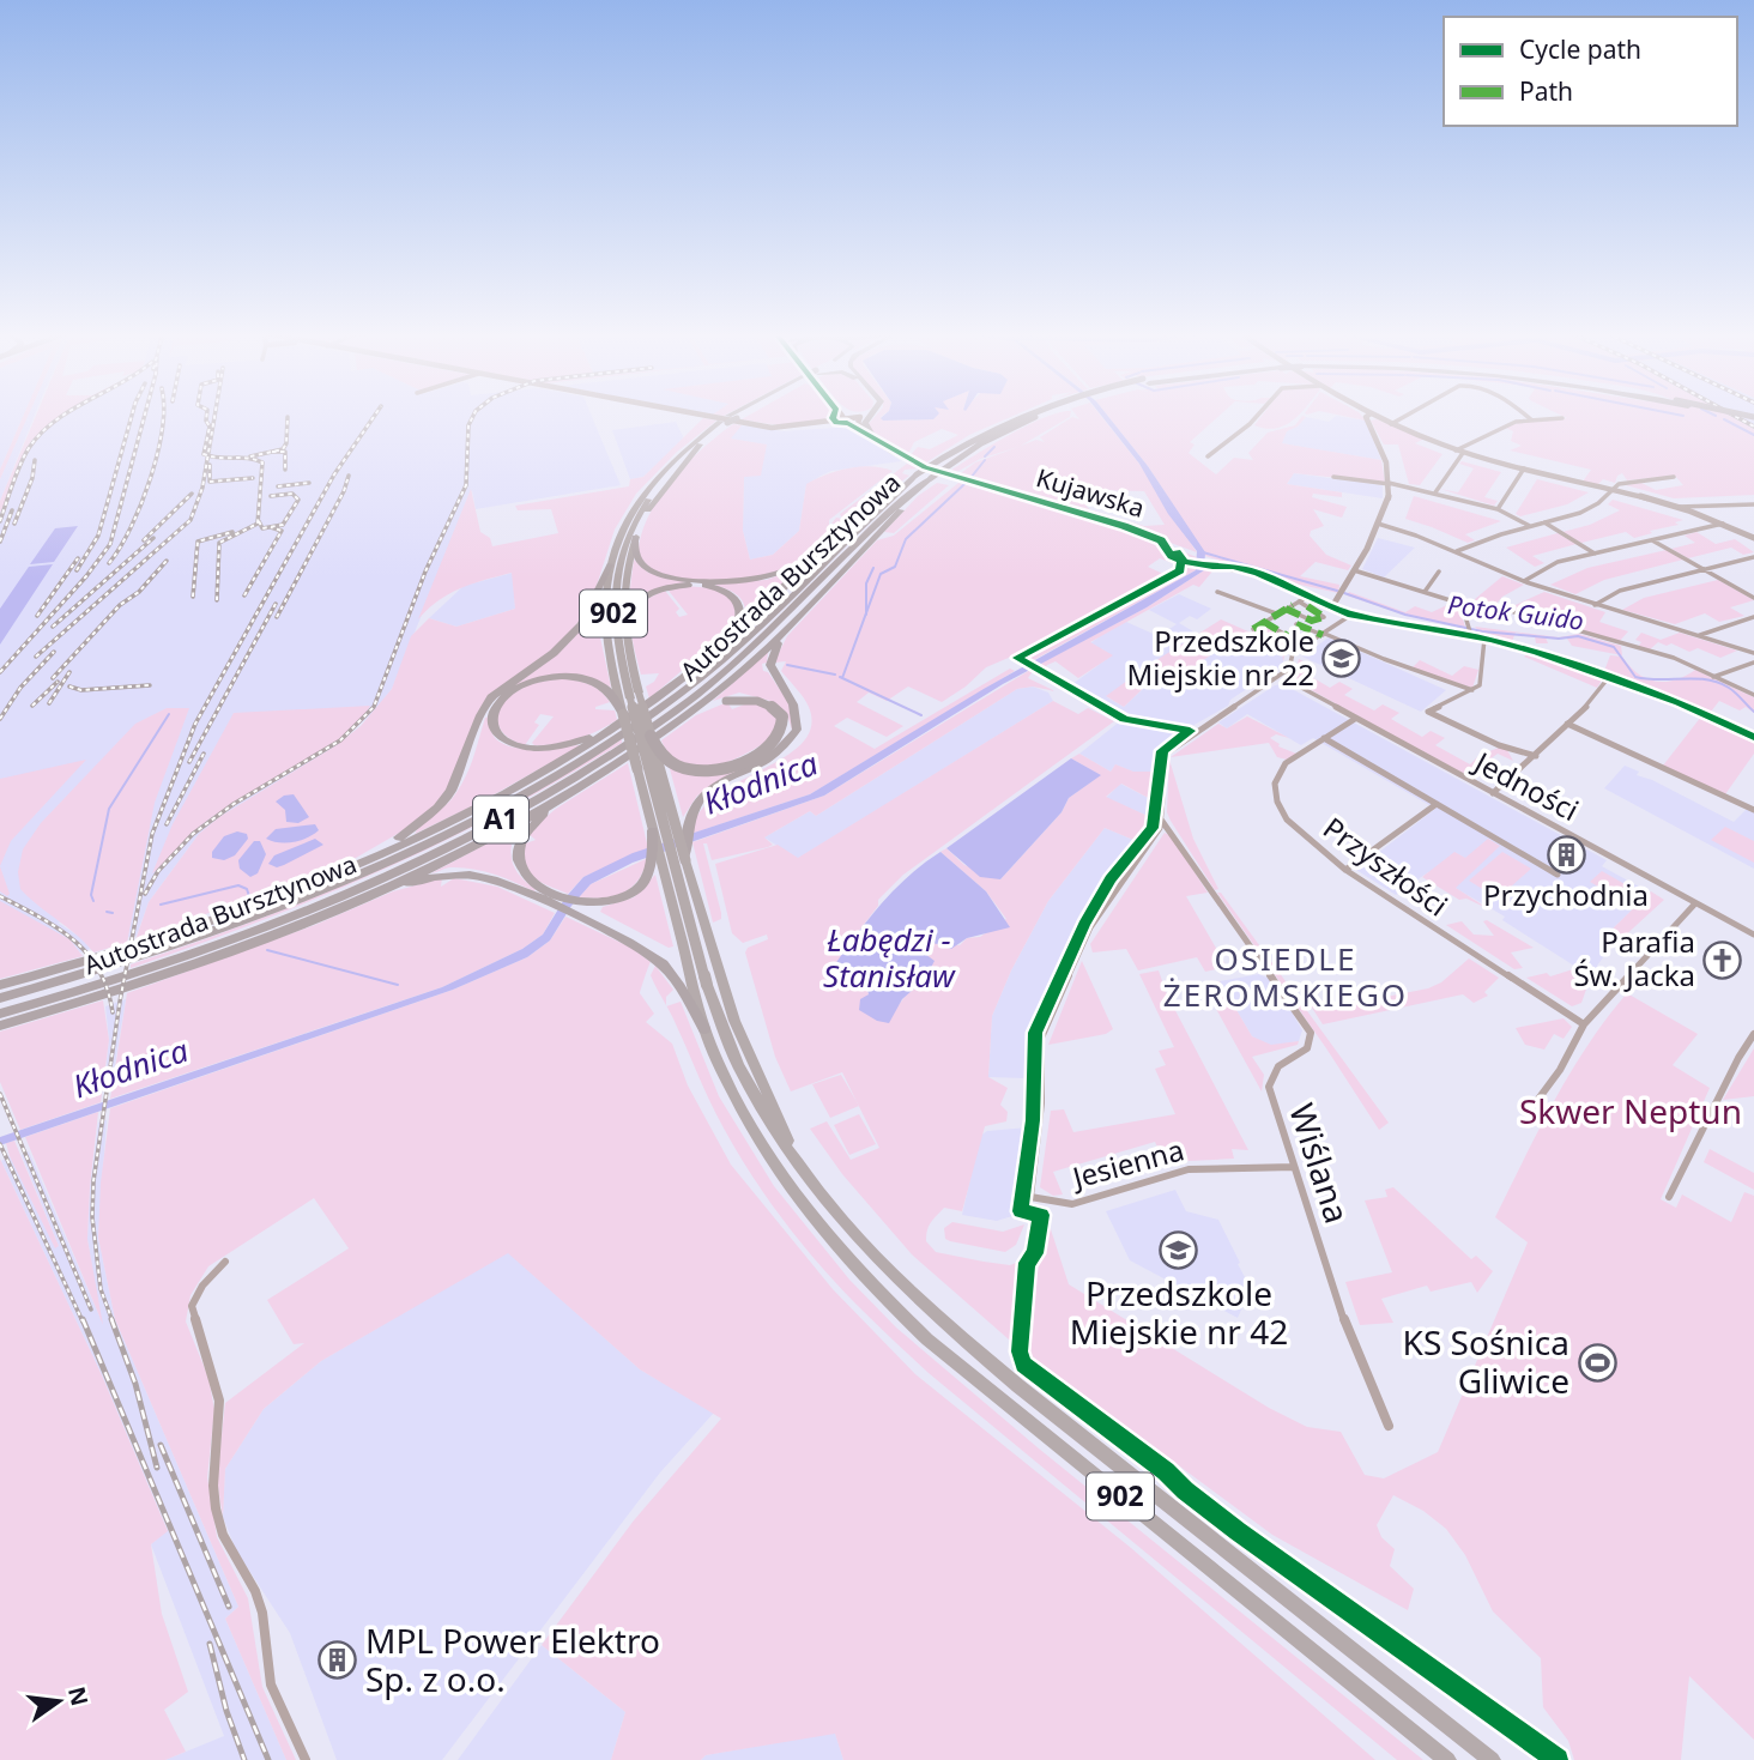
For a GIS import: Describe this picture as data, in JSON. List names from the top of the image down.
{
  "streets": {
    "highway": ["Autostrada Bursztynowa", "A1"],
    "main road": ["902"],
    "street": [
      "Kujawska",
      "Jedności",
      "Przyszłości",
      "Wiślana",
      "Jesienna"
    ]
  },
  "crossings": [
    ["Jedności", "Przyszłości"],
    ["Wiślana", "Jesienna"]
  ],
  "districts": ["OSIEDLE ŻEROMSKIEGO"],
  "water": ["Potok Guido", "Kłodnica", "Łabędzi - Stanisław"],
  "parks": ["Skwer Neptun"],
  "places": {
    "school or university": ["Przedszkole Miejskie nr 22", "Przedszkole Miejskie nr 42"],
    "building": ["Przychodnia", "MPL Power Elektro Sp. z o.o."],
    "church": ["Parafia Św. Jacka"],
    "sports": ["KS Sośnica Gliwice"]
  },
  "legend": ["Cycle path", "Path"],
  "north": "right"
}
